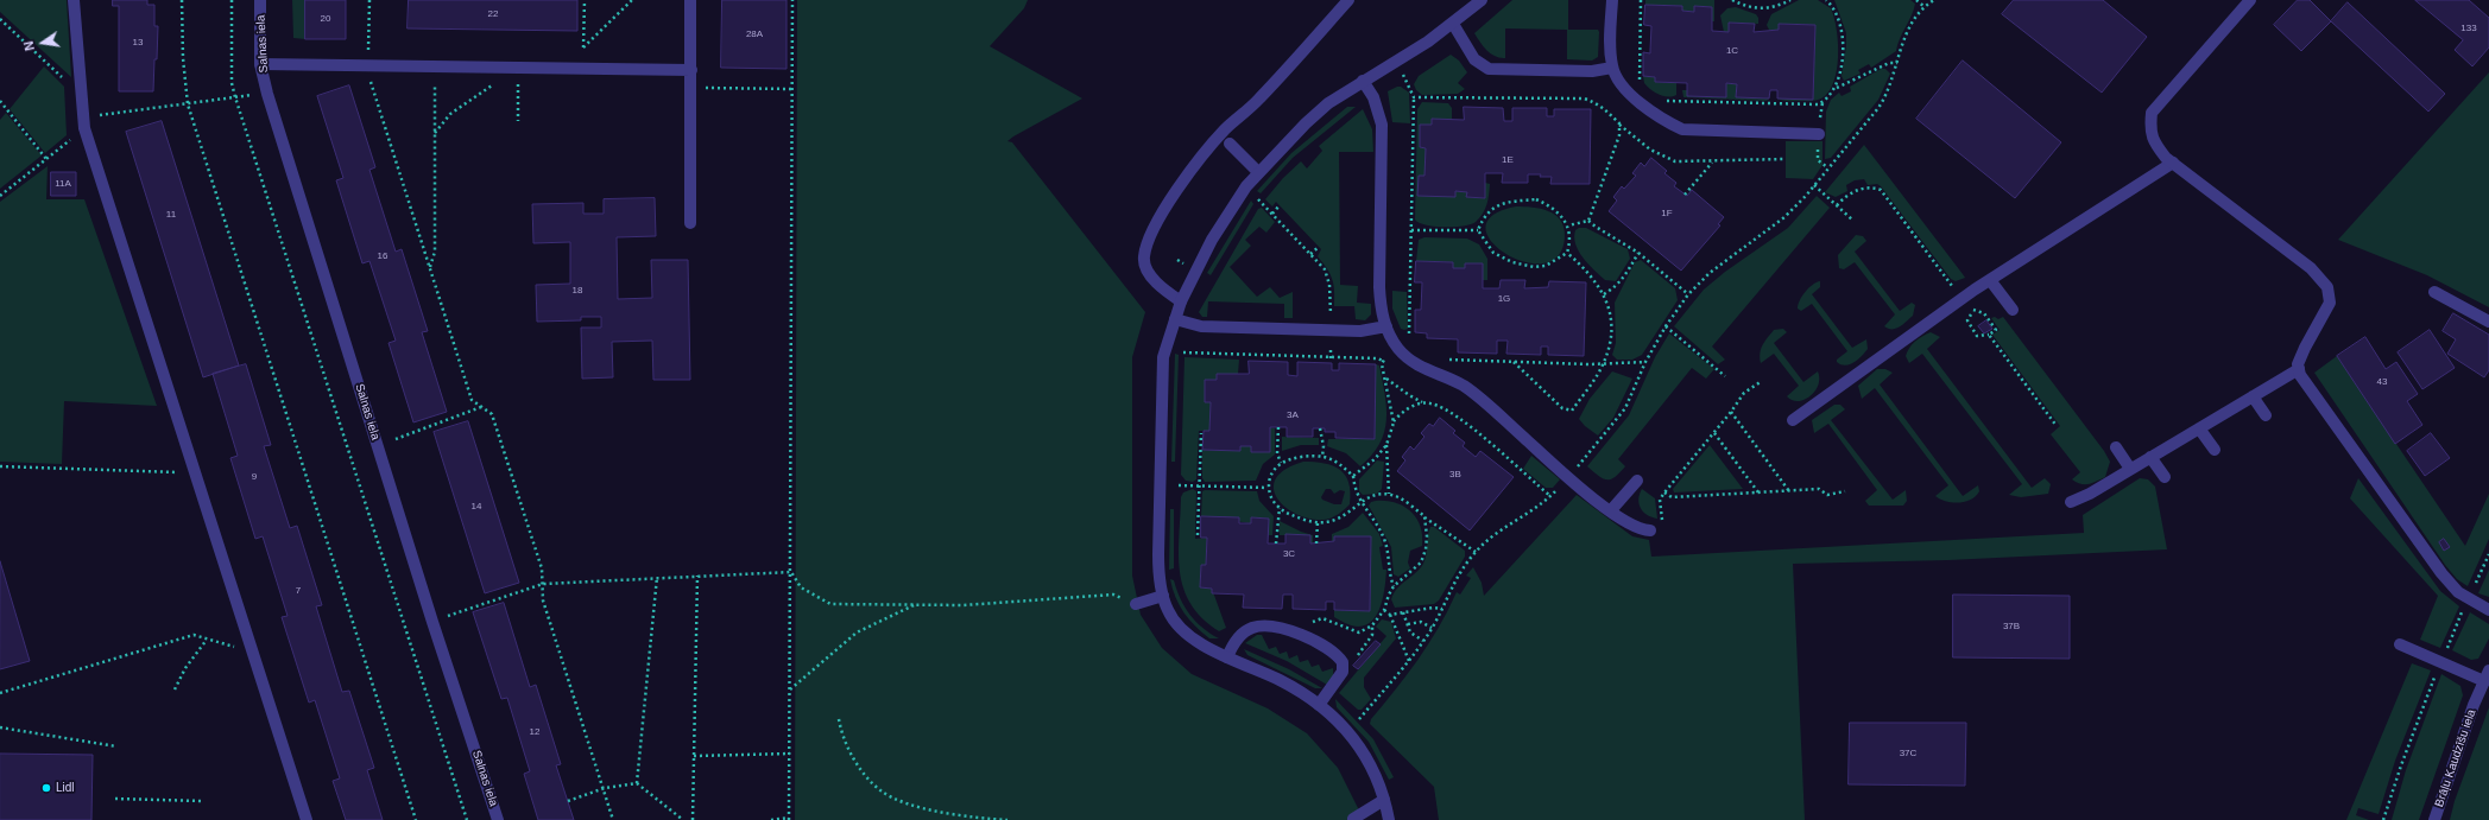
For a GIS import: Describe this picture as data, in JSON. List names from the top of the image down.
{
  "streets": {
    "street": ["Salnas iela", "Brāļu Kaudzīšu iela"]
  },
  "places": ["Lidl"],
  "house_numbers": [
    "22",
    "20",
    "133",
    "28A",
    "13",
    "1C",
    "1E",
    "11A",
    "1F",
    "11",
    "16",
    "18",
    "1G",
    "43",
    "3A",
    "3B",
    "9",
    "14",
    "3C",
    "7",
    "37B",
    "12",
    "37C"
  ],
  "north": "left"
}
